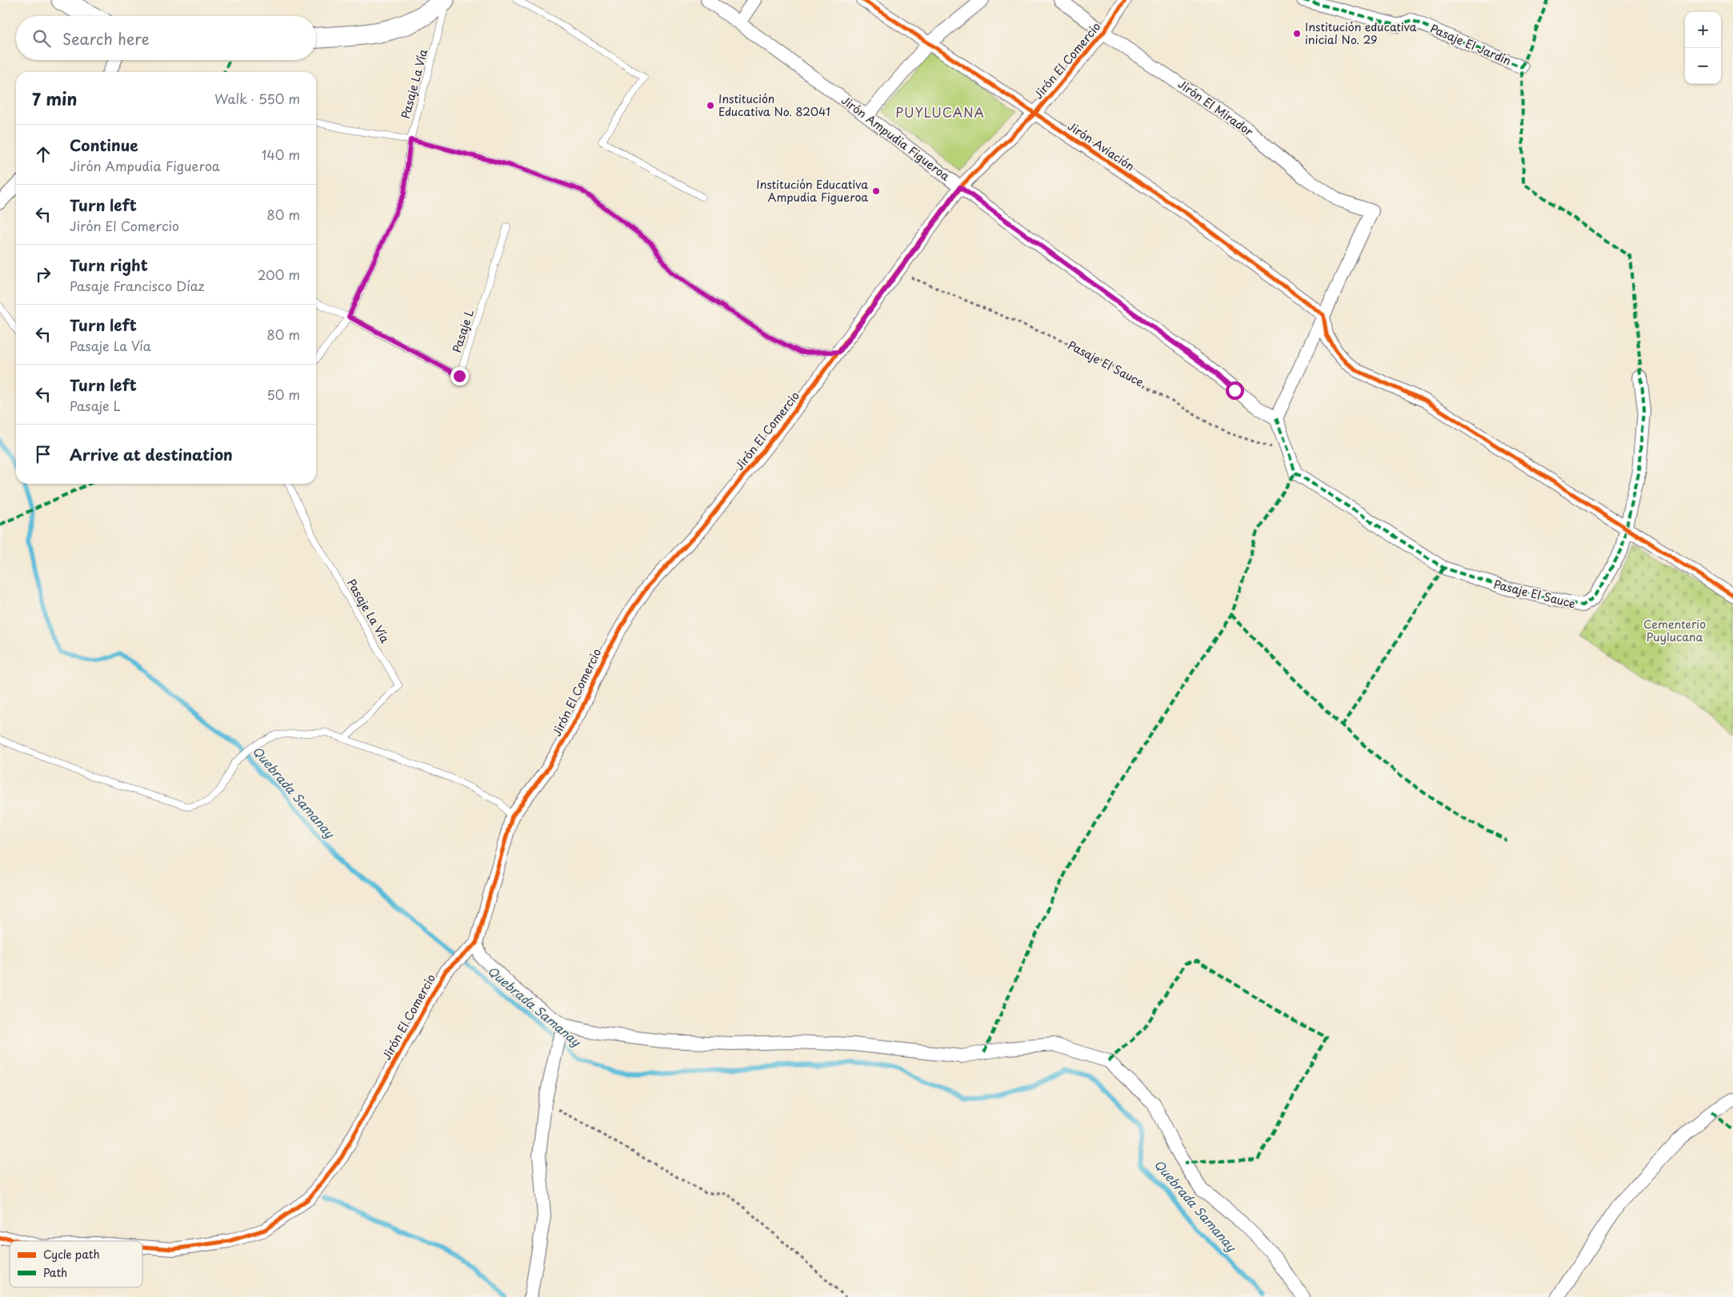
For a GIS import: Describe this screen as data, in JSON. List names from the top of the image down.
{
  "streets": {
    "street": [
      "Pasaje El Jardín",
      "Jirón El Comercio",
      "Jirón El Mirador",
      "Jirón Ampudia Figueroa",
      "Jirón Aviación",
      "Pasaje El Sauce"
    ],
    "lane": ["Pasaje La Vía", "Pasaje L"]
  },
  "crossings": [
    ["Jirón El Comercio", "Jirón El Mirador"],
    ["Jirón El Comercio", "Jirón Ampudia Figueroa"],
    ["Jirón El Comercio", "Jirón Aviación"],
    ["Jirón El Comercio", "Pasaje El Sauce"],
    ["Pasaje La Vía", "Pasaje L"],
    ["Jirón El Mirador", "Jirón Aviación"],
    ["Jirón Ampudia Figueroa", "Pasaje El Sauce"]
  ],
  "districts": ["PUYLUCANA"],
  "water": ["Quebrada Samanay"],
  "parks": ["Cementerio Puylucana"],
  "places": ["Institución educativa inicial No. 29", "Institución Educativa No. 82041", "Institución Educativa Ampudia Figueroa"],
  "legend": ["Cycle path", "Path"],
  "page": {
    "map_buttons": ["+", "−"],
    "search": "Search here",
    "heading": ["7 min", "Walk · 550 m"],
    "list": [
      ["Continue", "Jirón Ampudia Figueroa", "140 m"],
      ["Turn left", "Jirón El Comercio", "80 m"],
      ["Turn right", "Pasaje Francisco Díaz", "200 m"],
      ["Turn left", "Pasaje La Vía", "80 m"],
      ["Turn left", "Pasaje L", "50 m"],
      "Arrive at destination"
    ]
  }
}
